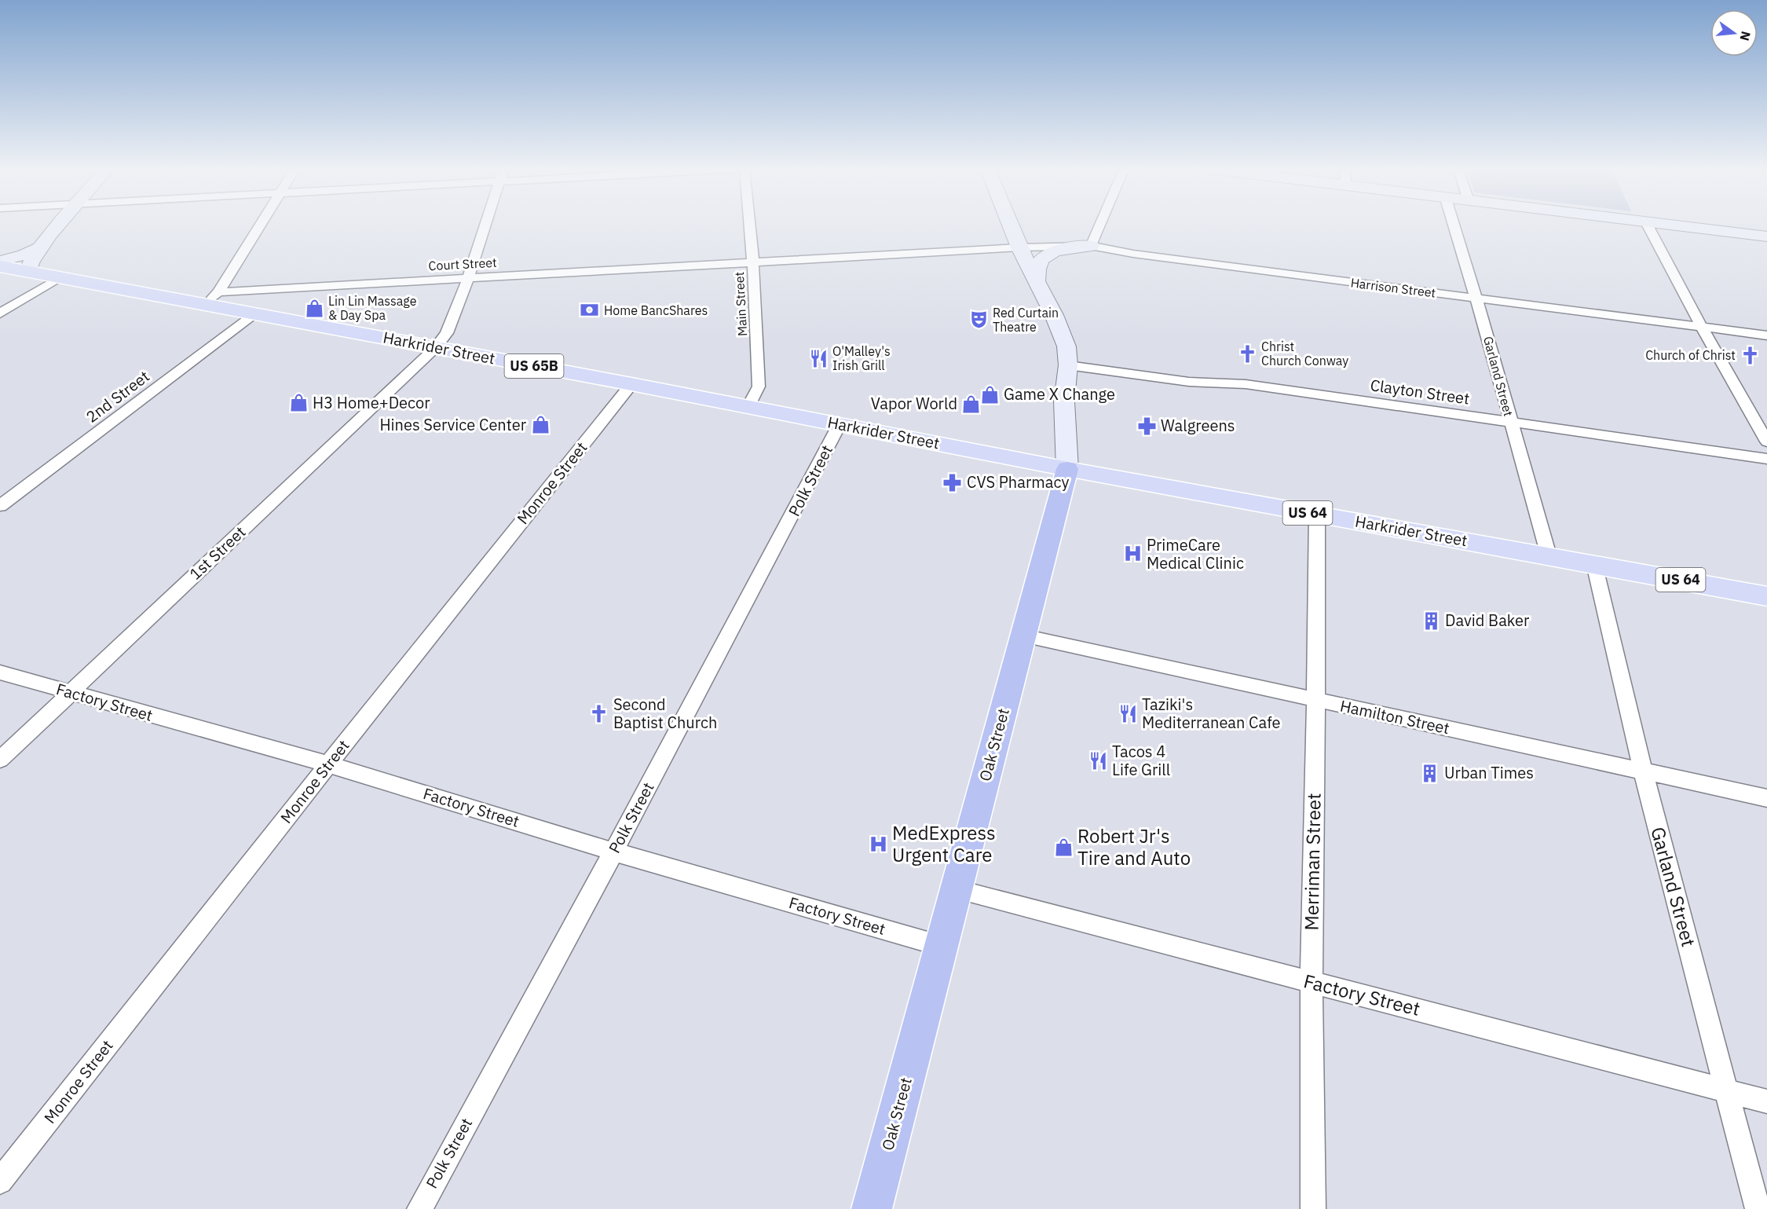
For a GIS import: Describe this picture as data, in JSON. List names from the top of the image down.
{
  "streets": {
    "highway": ["Oak Street"],
    "main road": ["Harkrider Street", "US 65B", "US 64"],
    "street": [
      "Court Street",
      "Harrison Street",
      "Main Street",
      "Garland Street",
      "Clayton Street",
      "2nd Street",
      "Polk Street",
      "Monroe Street",
      "1st Street",
      "Factory Street",
      "Hamilton Street",
      "Merriman Street"
    ]
  },
  "crossings": [
    ["Court Street", "Harrison Street"],
    ["Court Street", "Main Street"],
    ["Court Street", "Harkrider Street"],
    ["Court Street", "1st Street"],
    ["Court Street", "Oak Street"],
    ["Harrison Street", "Garland Street"],
    ["Harrison Street", "Oak Street"],
    ["Main Street", "Harkrider Street"],
    ["Harkrider Street", "Garland Street"],
    ["Harkrider Street", "2nd Street"],
    ["Harkrider Street", "Polk Street"],
    ["Harkrider Street", "Monroe Street"],
    ["Harkrider Street", "1st Street"],
    ["Harkrider Street", "Oak Street"],
    ["Harkrider Street", "Merriman Street"],
    ["Garland Street", "Clayton Street"],
    ["Garland Street", "Factory Street"],
    ["Garland Street", "Hamilton Street"],
    ["Clayton Street", "Oak Street"],
    ["Polk Street", "Factory Street"],
    ["Monroe Street", "Factory Street"],
    ["1st Street", "Factory Street"],
    ["Factory Street", "Oak Street"],
    ["Factory Street", "Merriman Street"],
    ["Hamilton Street", "Oak Street"],
    ["Hamilton Street", "Merriman Street"]
  ],
  "places": {
    "shop": [
      "Lin Lin Massage & Day Spa",
      "Game X Change",
      "H3 Home+Decor",
      "Vapor World",
      "Hines Service Center",
      "Robert Jr's Tire and Auto"
    ],
    "bank": ["Home BancShares"],
    "theatre": ["Red Curtain Theatre"],
    "church": ["Christ Church Conway", "Church of Christ", "Second Baptist Church"],
    "restaurant": ["O'Malley's Irish Grill", "Taziki's Mediterranean Cafe", "Tacos 4 Life Grill"],
    "pharmacy": ["Walgreens", "CVS Pharmacy"],
    "hospital": ["PrimeCare Medical Clinic", "MedExpress Urgent Care"],
    "building": ["David Baker", "Urban Times"]
  },
  "north": "right"
}
